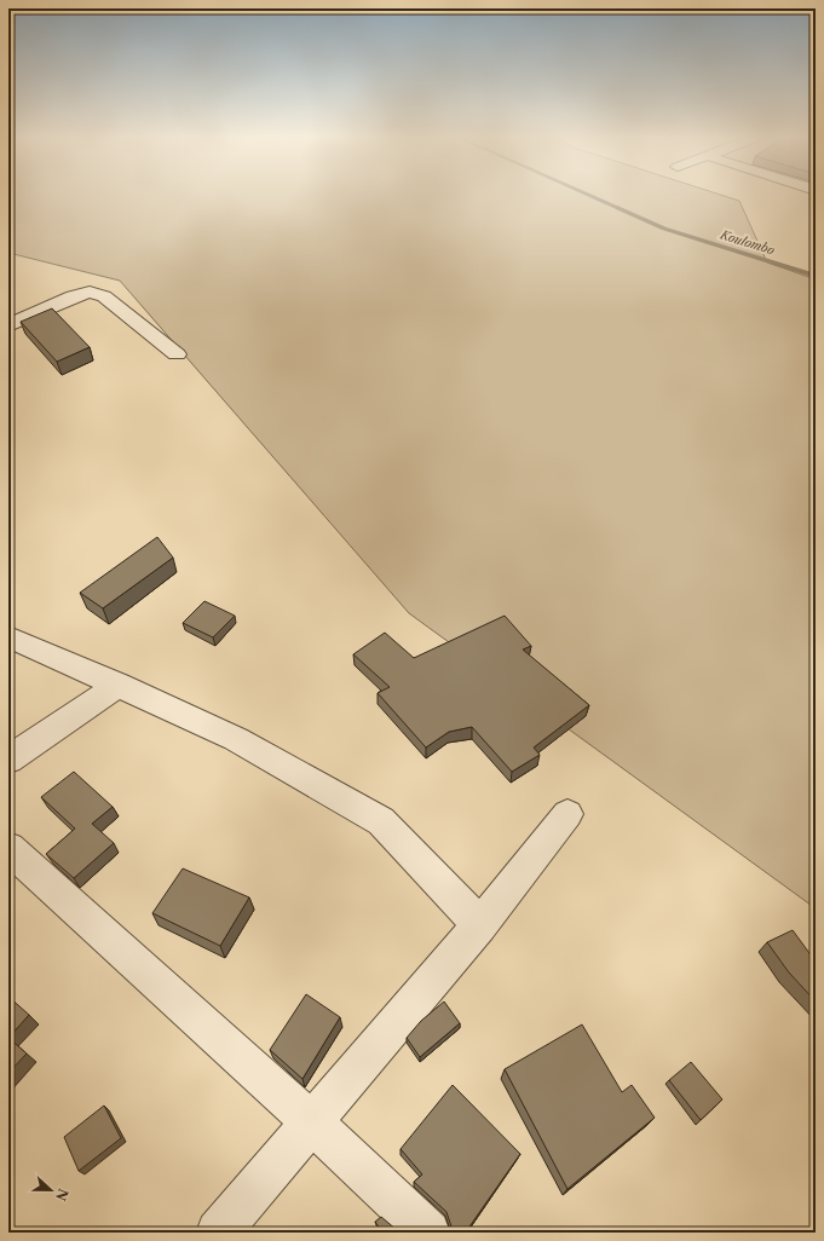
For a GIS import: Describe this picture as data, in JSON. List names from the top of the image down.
{
  "water": ["Koulombo"],
  "north": "right"
}
